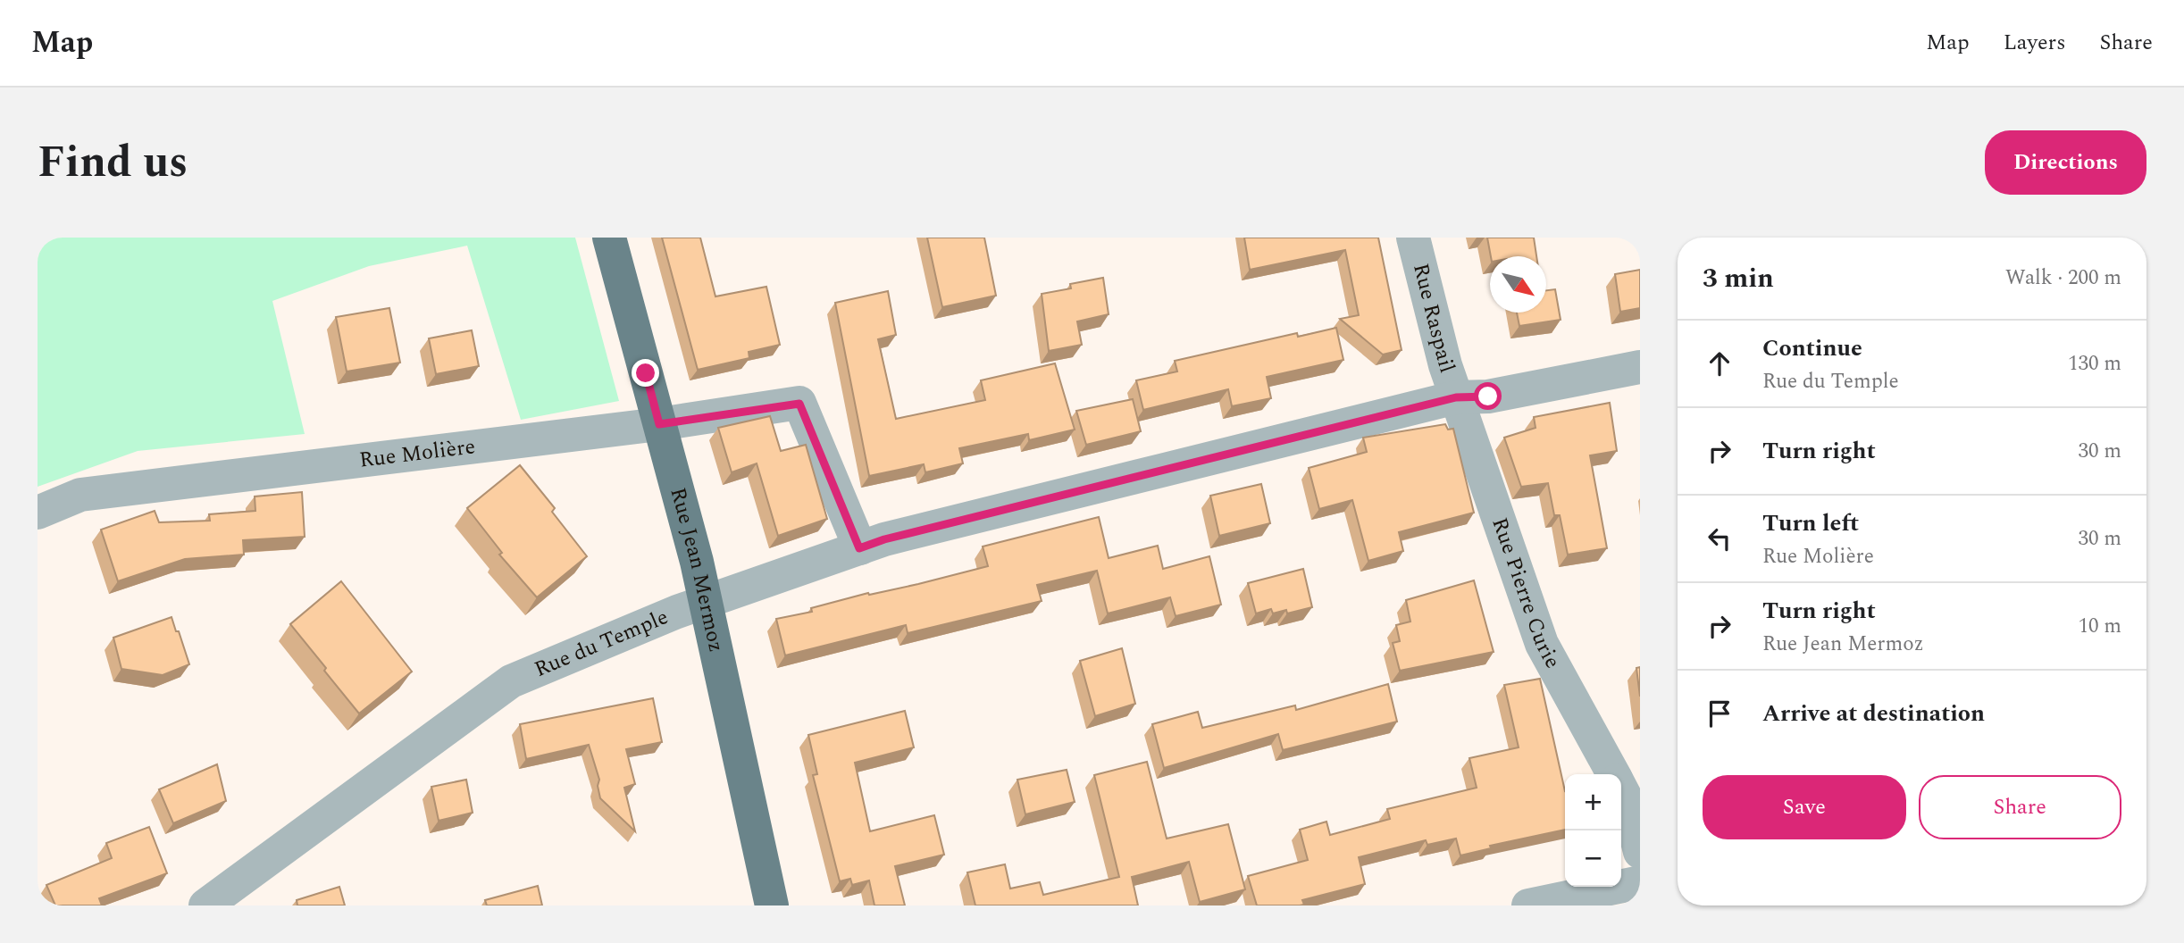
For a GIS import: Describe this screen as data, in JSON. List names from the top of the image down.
{
  "streets": {
    "main road": ["Rue Jean Mermoz"],
    "street": [
      "Rue Raspail",
      "Rue Molière",
      "Rue Pierre Curie",
      "Rue du Temple"
    ]
  },
  "crossings": [
    ["Rue Raspail", "Rue Pierre Curie"],
    ["Rue Raspail", "Rue du Temple"],
    ["Rue Molière", "Rue Jean Mermoz"],
    ["Rue Molière", "Rue du Temple"],
    ["Rue Jean Mermoz", "Rue du Temple"],
    ["Rue Pierre Curie", "Rue du Temple"]
  ],
  "north": "bottom right",
  "page": {
    "header": "Map",
    "nav": ["Map", "Layers", "Share"],
    "title": "Find us",
    "buttons": [
      "Directions",
      ["Save", "Share"]
    ],
    "heading": ["3 min", "Walk · 200 m"],
    "list": [
      ["Continue", "Rue du Temple", "130 m"],
      ["Turn right", "30 m"],
      ["Turn left", "Rue Molière", "30 m"],
      ["Turn right", "Rue Jean Mermoz", "10 m"],
      "Arrive at destination"
    ],
    "map_buttons": ["+", "−"]
  }
}
